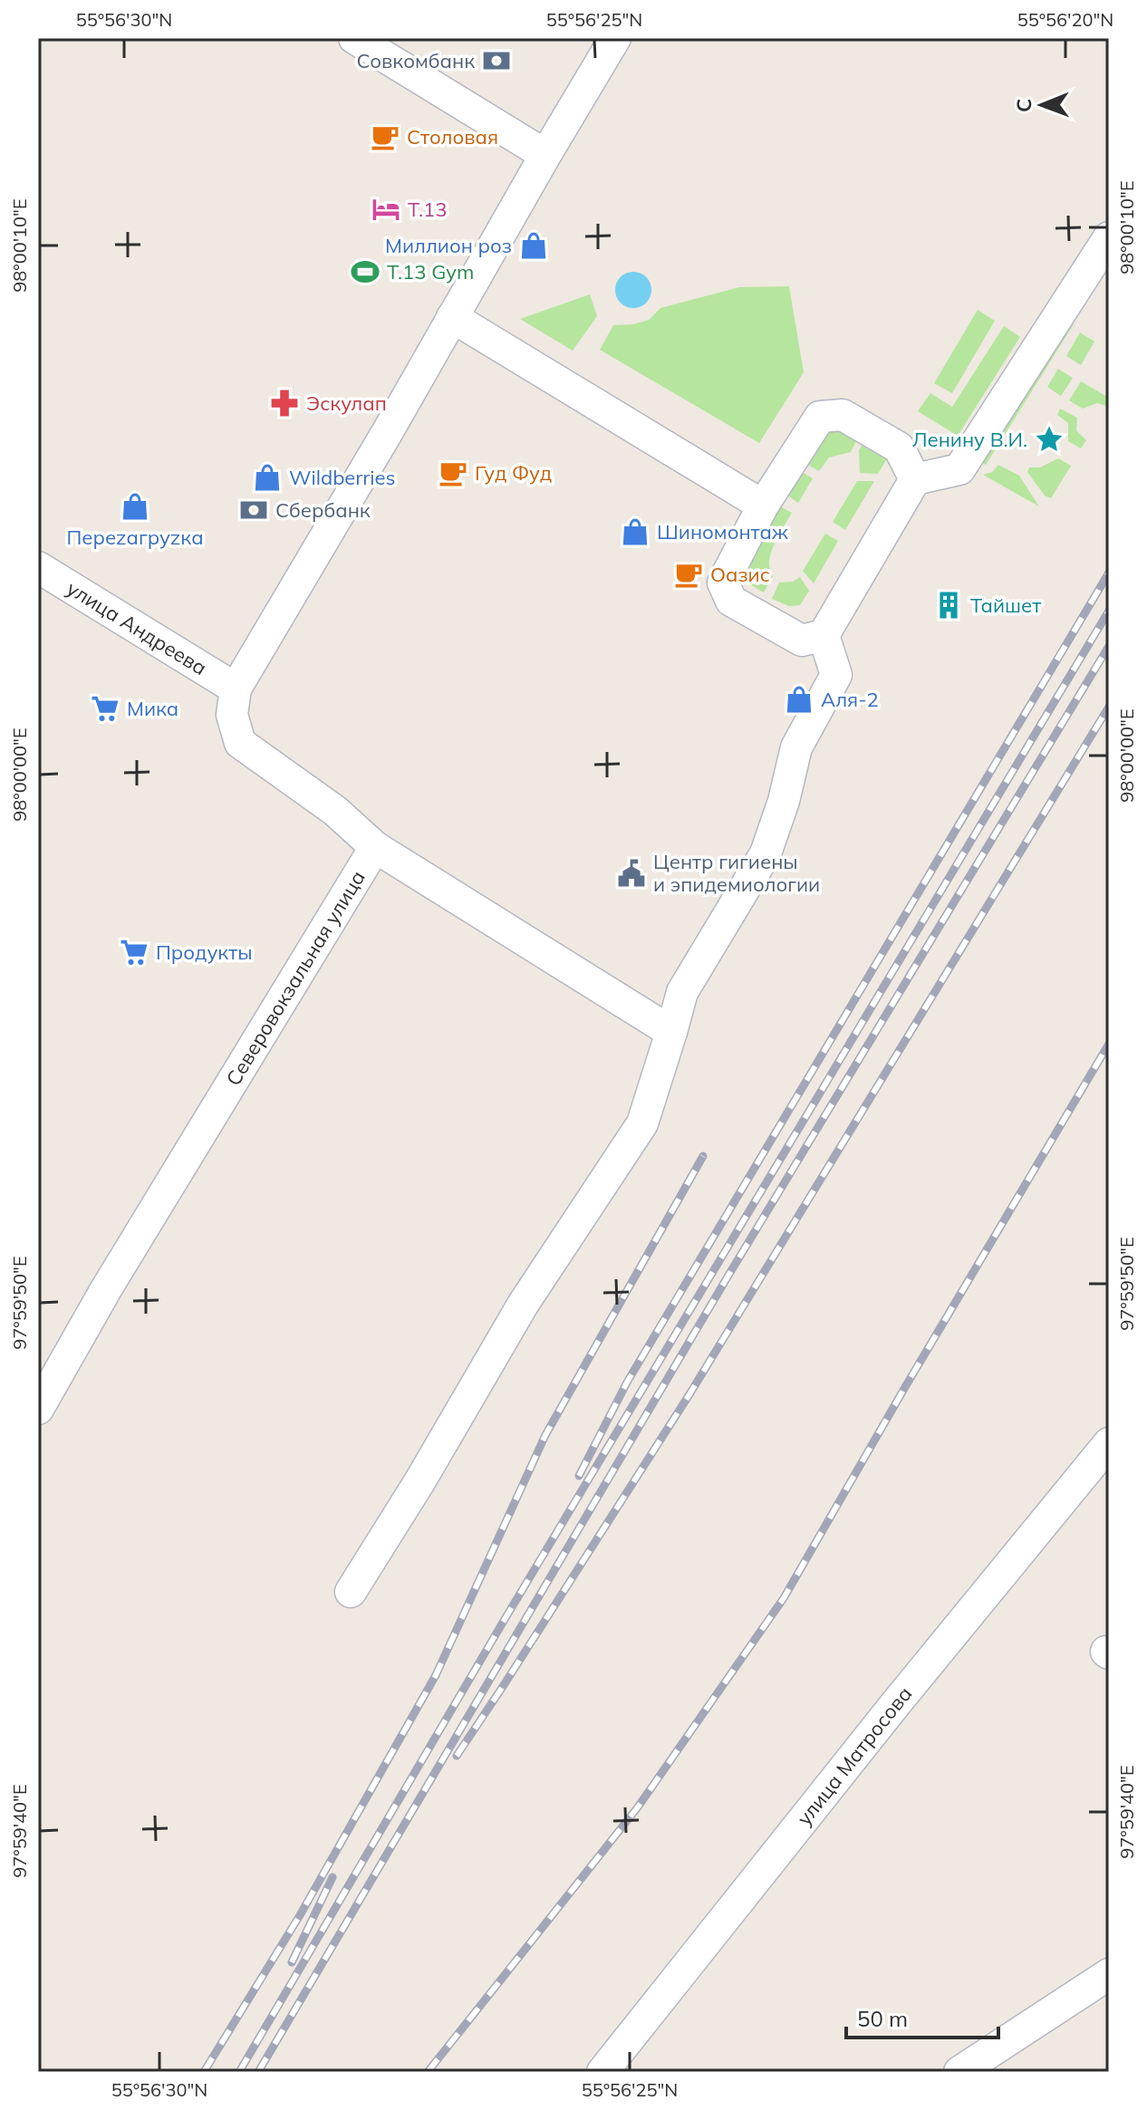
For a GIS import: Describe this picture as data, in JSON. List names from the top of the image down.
{
  "streets": {
    "street": ["улица Андреева", "Северовокзальная улица", "улица Матросова"]
  },
  "places": {
    "bank": ["Совкомбанк", "Сбербанк"],
    "cafe": ["Столовая", "Гуд Фуд", "Оазис"],
    "hotel": ["T.13"],
    "shop": [
      "Миллион роз",
      "Wildberries",
      "Переzагруzка",
      "Шиномонтаж",
      "Аля-2"
    ],
    "sports": ["T.13 Gym"],
    "pharmacy": ["Эскулап"],
    "place": ["Ленину В.И."],
    "building": ["Тайшет"],
    "supermarket": ["Мика", "Продукты"],
    "public building": ["Центр гигиены и эпидемиологии"]
  },
  "scale_bar": "50 m",
  "north": "left",
  "coordinates": [
    "55°56'30\"N",
    "55°56'25\"N",
    "55°56'20\"N",
    "98°00'10\"E",
    "98°00'00\"E",
    "97°59'50\"E",
    "97°59'40\"E"
  ]
}
